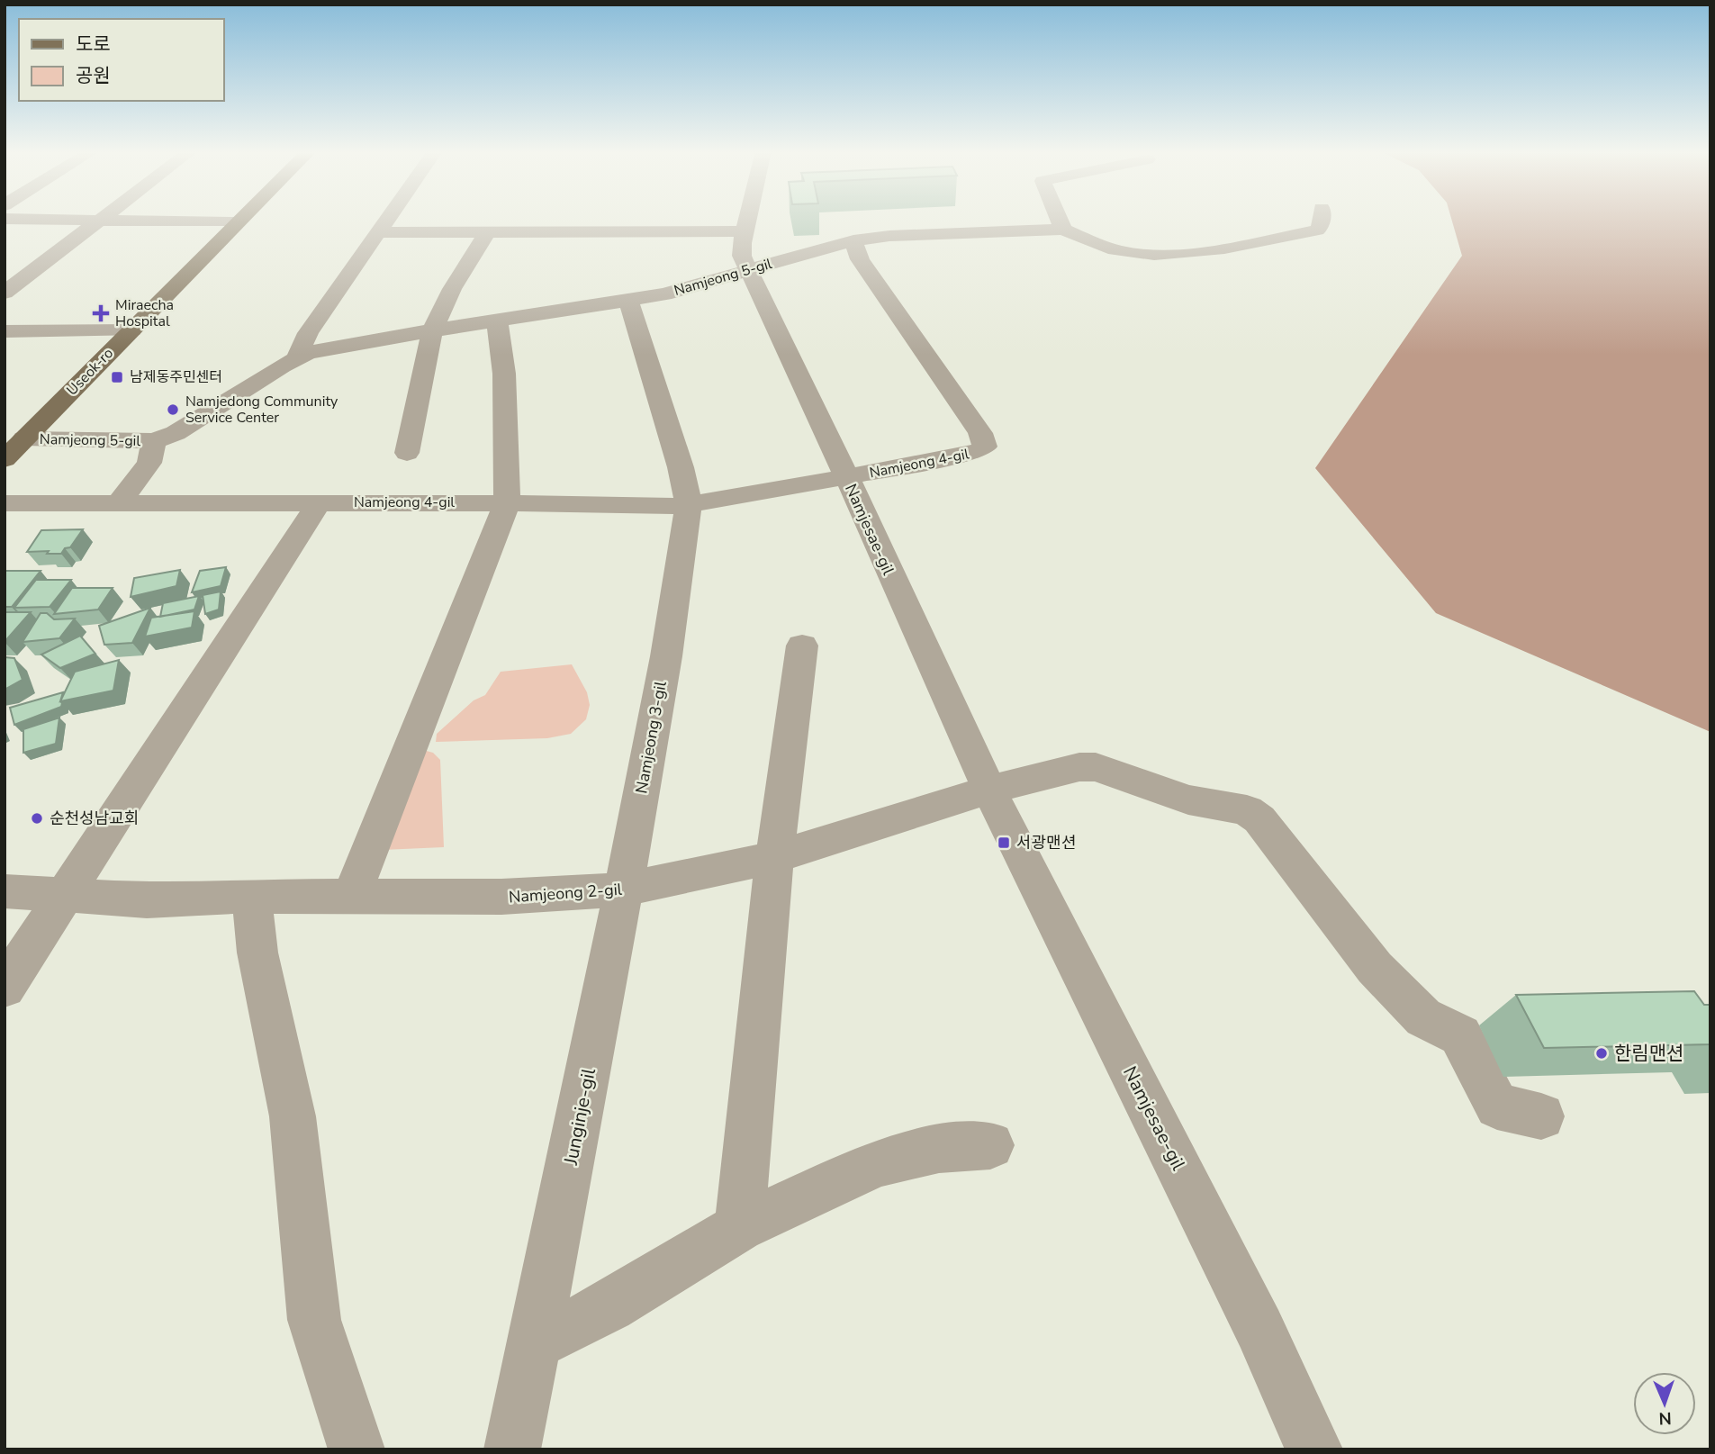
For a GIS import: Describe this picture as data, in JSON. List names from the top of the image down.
{
  "streets": {
    "main road": ["Useok-ro"],
    "street": [
      "Namjeong 5-gil",
      "Namjeong 4-gil",
      "Namjesae-gil",
      "Namjeong 3-gil",
      "Namjeong 2-gil",
      "Junginje-gil"
    ]
  },
  "crossings": [
    ["Namjeong 5-gil", "Useok-ro"],
    ["Namjeong 5-gil", "Namjeong 4-gil"],
    ["Namjeong 5-gil", "Namjesae-gil"],
    ["Namjeong 4-gil", "Namjesae-gil"],
    ["Namjeong 4-gil", "Namjeong 3-gil"],
    ["Namjesae-gil", "Namjeong 2-gil"],
    ["Namjeong 3-gil", "Namjeong 2-gil"],
    ["Namjeong 3-gil", "Junginje-gil"],
    ["Namjeong 2-gil", "Junginje-gil"]
  ],
  "places": {
    "health": ["Miraecha Hospital"],
    "transit": ["남제동주민센터", "서광맨션"],
    "other": ["Namjedong Community Service Center", "순천성남교회", "한림맨션"]
  },
  "legend": ["도로", "공원"],
  "north": "bottom"
}
